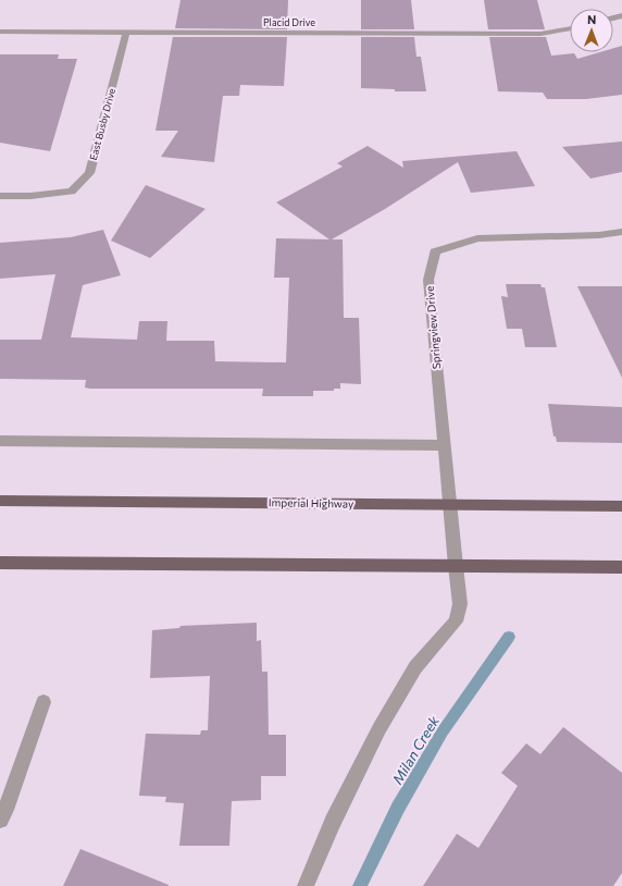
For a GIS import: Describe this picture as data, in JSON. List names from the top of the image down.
{
  "streets": {
    "main road": ["Imperial Highway"],
    "street": ["Placid Drive", "East Busby Drive", "Springview Drive"]
  },
  "crossings": [
    ["Placid Drive", "East Busby Drive"],
    ["Springview Drive", "Imperial Highway"]
  ],
  "water": ["Milan Creek"],
  "north": "top"
}
